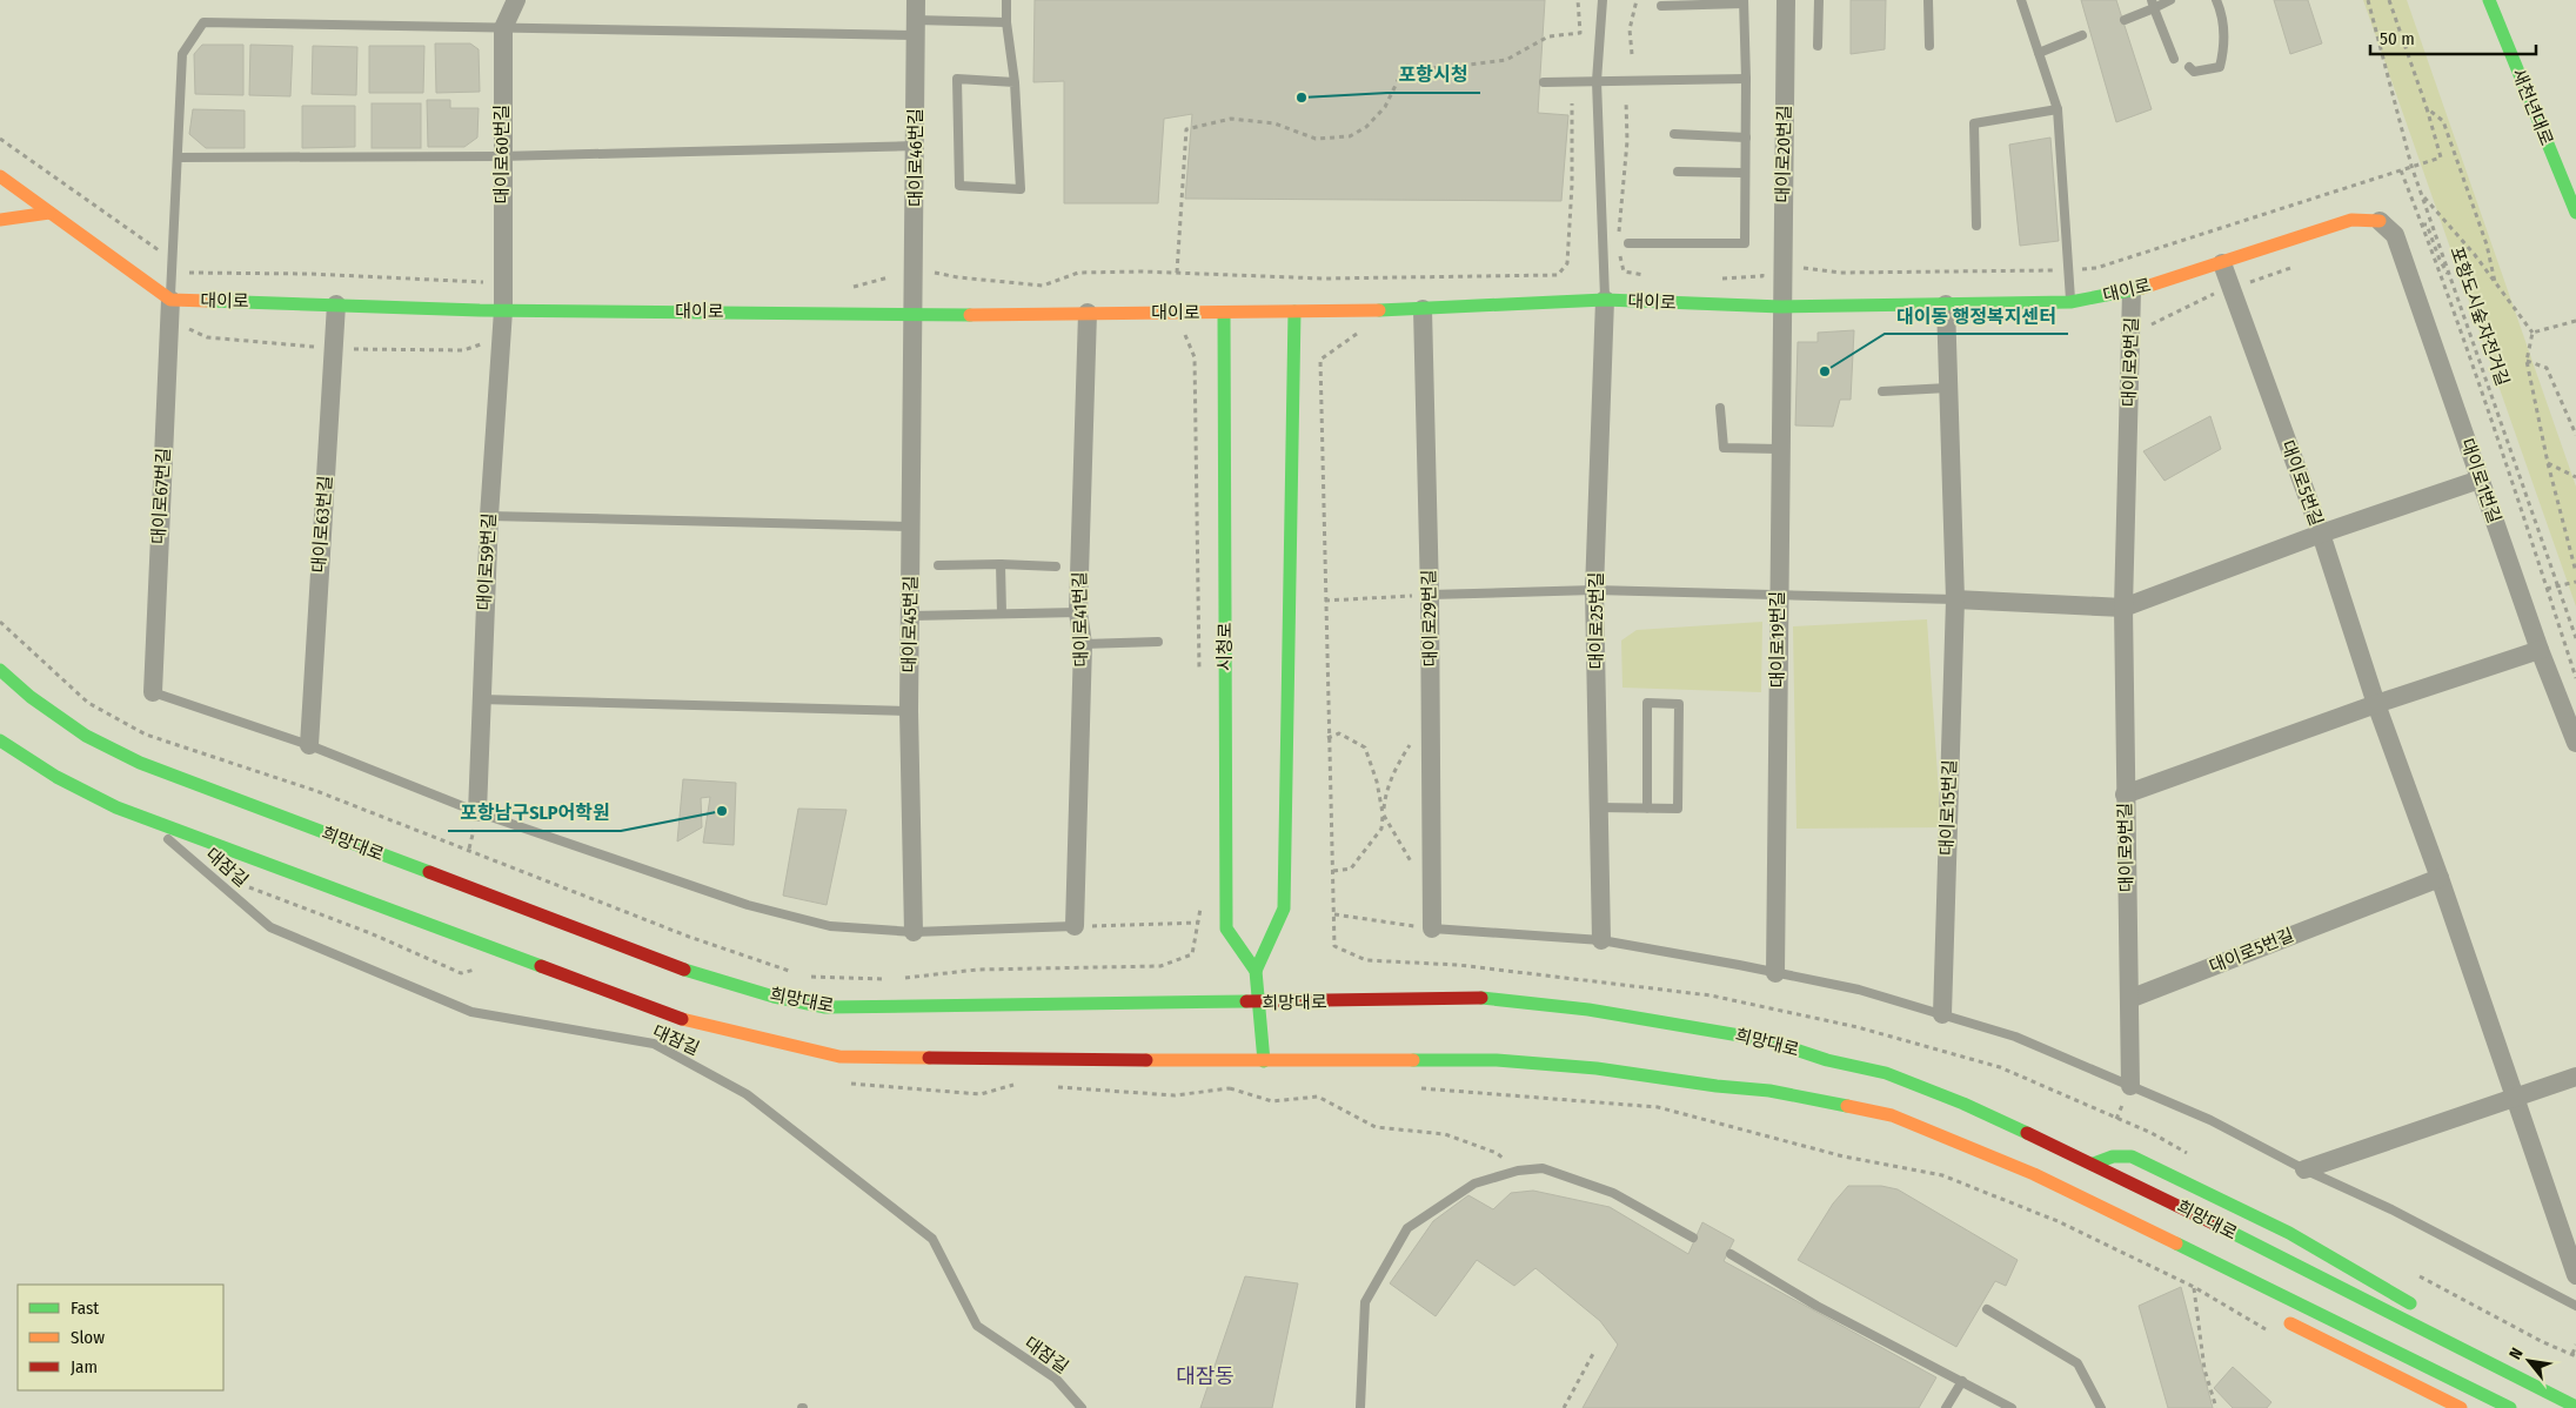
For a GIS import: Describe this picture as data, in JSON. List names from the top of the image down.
{
  "streets": {
    "main road": [
      "새천년대로",
      "대이로",
      "시청로",
      "희망대로"
    ],
    "street": [
      "대이로60번길",
      "대이로20번길",
      "대이로46번길",
      "대이로9번길",
      "대이로1번길",
      "대이로5번길",
      "대이로67번길",
      "대이로63번길",
      "대이로59번길",
      "대이로29번길",
      "대이로41번길",
      "대이로25번길",
      "대이로45번길",
      "대이로19번길",
      "대이로15번길"
    ],
    "lane": ["대잠길"],
    "path": ["포항도시숲자전거길"]
  },
  "crossings": [
    ["대이로60번길", "대이로"],
    ["대이로60번길", "대이로59번길"],
    ["대이로20번길", "대이로"],
    ["대이로20번길", "대이로19번길"],
    ["대이로46번길", "대이로"],
    ["대이로46번길", "대이로45번길"],
    ["대이로", "대이로9번길"],
    ["대이로", "대이로1번길"],
    ["대이로", "대이로5번길"],
    ["대이로", "대이로67번길"],
    ["대이로", "대이로63번길"],
    ["대이로", "대이로59번길"],
    ["대이로", "대이로29번길"],
    ["대이로", "대이로41번길"],
    ["대이로", "대이로25번길"],
    ["대이로", "대이로45번길"],
    ["대이로", "대이로19번길"],
    ["대이로", "시청로"],
    ["대이로", "대이로15번길"],
    ["대이로9번길", "대이로5번길"],
    ["시청로", "희망대로"],
    ["희망대로", "대잠길"]
  ],
  "districts": ["대잠동"],
  "places": ["포항시청", "대이동 행정복지센터", "포항남구SLP어학원"],
  "legend": ["Fast", "Slow", "Jam"],
  "scale_bar": "50 m",
  "north": "top left"
}
